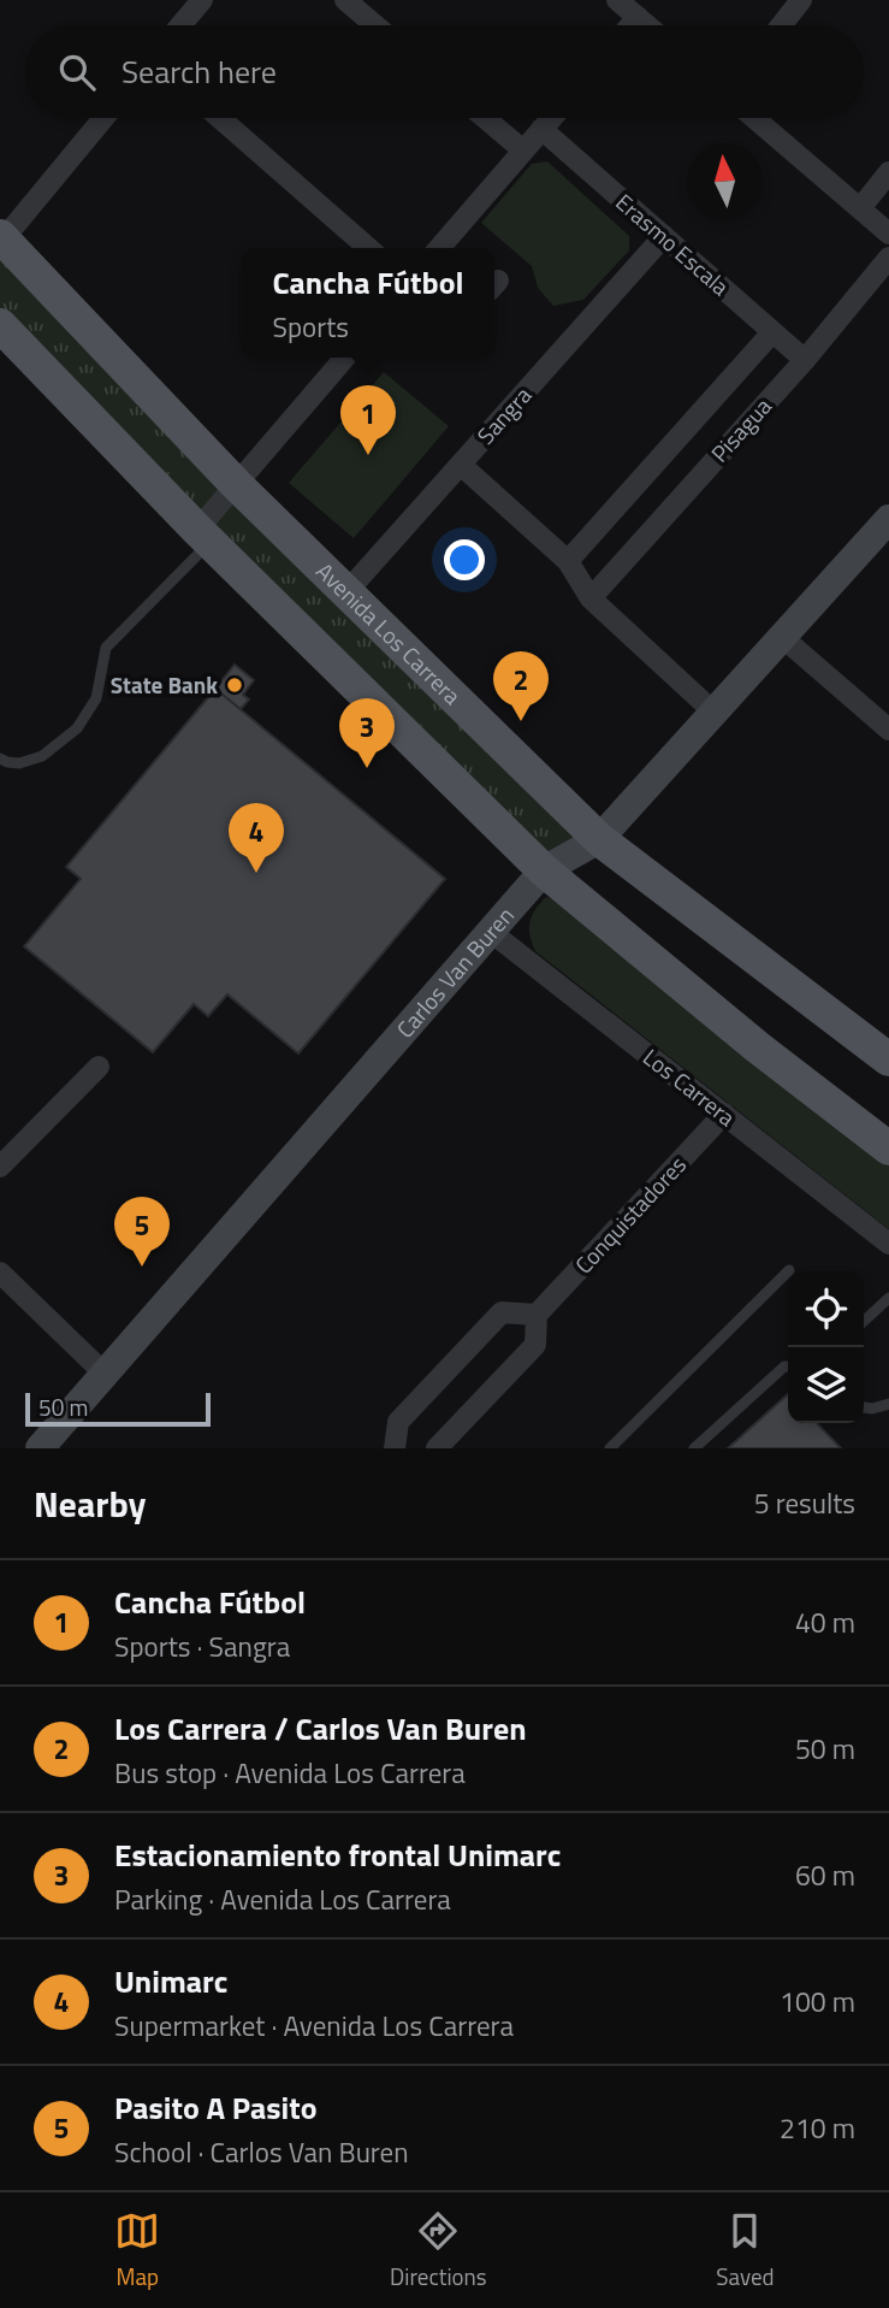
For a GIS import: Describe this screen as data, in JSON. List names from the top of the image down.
{
  "streets": {
    "main road": ["Avenida Los Carrera"],
    "street": [
      "Erasmo Escala",
      "Sangra",
      "Pisagua",
      "Carlos Van Buren",
      "Los Carrera",
      "Conquistadores"
    ]
  },
  "crossings": [
    ["Erasmo Escala", "Sangra"],
    ["Erasmo Escala", "Pisagua"],
    ["Sangra", "Avenida Los Carrera"],
    ["Avenida Los Carrera", "Carlos Van Buren"],
    ["Carlos Van Buren", "Los Carrera"],
    ["Los Carrera", "Conquistadores"]
  ],
  "places": ["State Bank"],
  "scale_bar": "50 m",
  "north": "top",
  "page": {
    "search": "Search here",
    "popup": ["Cancha Fútbol", "Sports"],
    "pins": [
      "1",
      "2",
      "3",
      "4",
      "5"
    ],
    "scale": "50 m",
    "heading": ["Nearby", "5 results"],
    "list": [
      {
        "mark": "1",
        "name": "Cancha Fútbol",
        "note": "Sports · Sangra",
        "value": "40 m"
      },
      {
        "mark": "2",
        "name": "Los Carrera / Carlos Van Buren",
        "note": "Bus stop · Avenida Los Carrera",
        "value": "50 m"
      },
      {
        "mark": "3",
        "name": "Estacionamiento frontal Unimarc",
        "note": "Parking · Avenida Los Carrera",
        "value": "60 m"
      },
      {
        "mark": "4",
        "name": "Unimarc",
        "note": "Supermarket · Avenida Los Carrera",
        "value": "100 m"
      },
      {
        "mark": "5",
        "name": "Pasito A Pasito",
        "note": "School · Carlos Van Buren",
        "value": "210 m"
      }
    ],
    "nav": ["Map", "Directions", "Saved"]
  }
}
